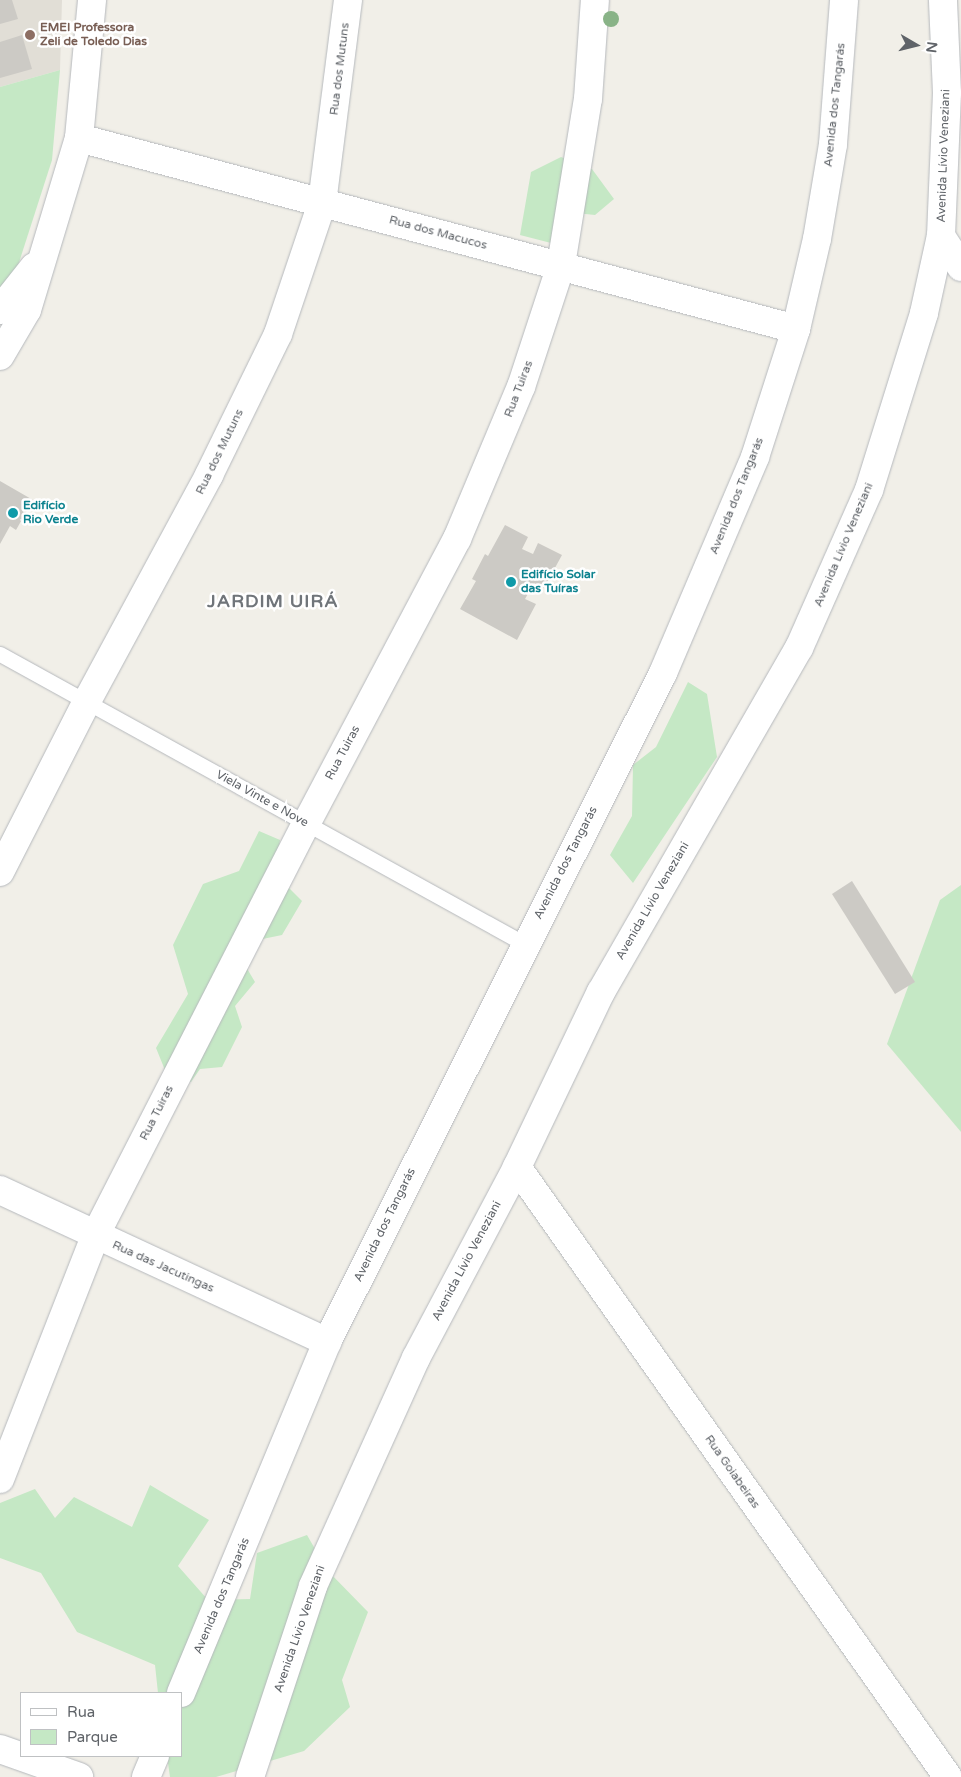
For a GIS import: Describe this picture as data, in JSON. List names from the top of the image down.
{
  "streets": {
    "street": [
      "Rua dos Mutuns",
      "Avenida dos Tangarás",
      "Avenida Lívio Veneziani",
      "Rua dos Macucos",
      "Rua Tuiras",
      "Rua das Jacutingas",
      "Rua Goiabeiras"
    ],
    "lane": ["Viela Vinte e Nove"]
  },
  "crossings": [
    ["Rua dos Mutuns", "Rua dos Macucos"],
    ["Rua dos Mutuns", "Viela Vinte e Nove"],
    ["Avenida dos Tangarás", "Rua dos Macucos"],
    ["Avenida dos Tangarás", "Viela Vinte e Nove"],
    ["Avenida dos Tangarás", "Rua das Jacutingas"],
    ["Avenida Lívio Veneziani", "Rua Goiabeiras"],
    ["Rua dos Macucos", "Rua Tuiras"],
    ["Rua Tuiras", "Viela Vinte e Nove"],
    ["Rua Tuiras", "Rua das Jacutingas"]
  ],
  "districts": ["JARDIM UIRÁ"],
  "places": ["EMEI Professora Zeli de Toledo Dias", "Edifício Rio Verde", "Edifício Solar das Tuíras"],
  "legend": ["Rua", "Parque"],
  "north": "right"
}
